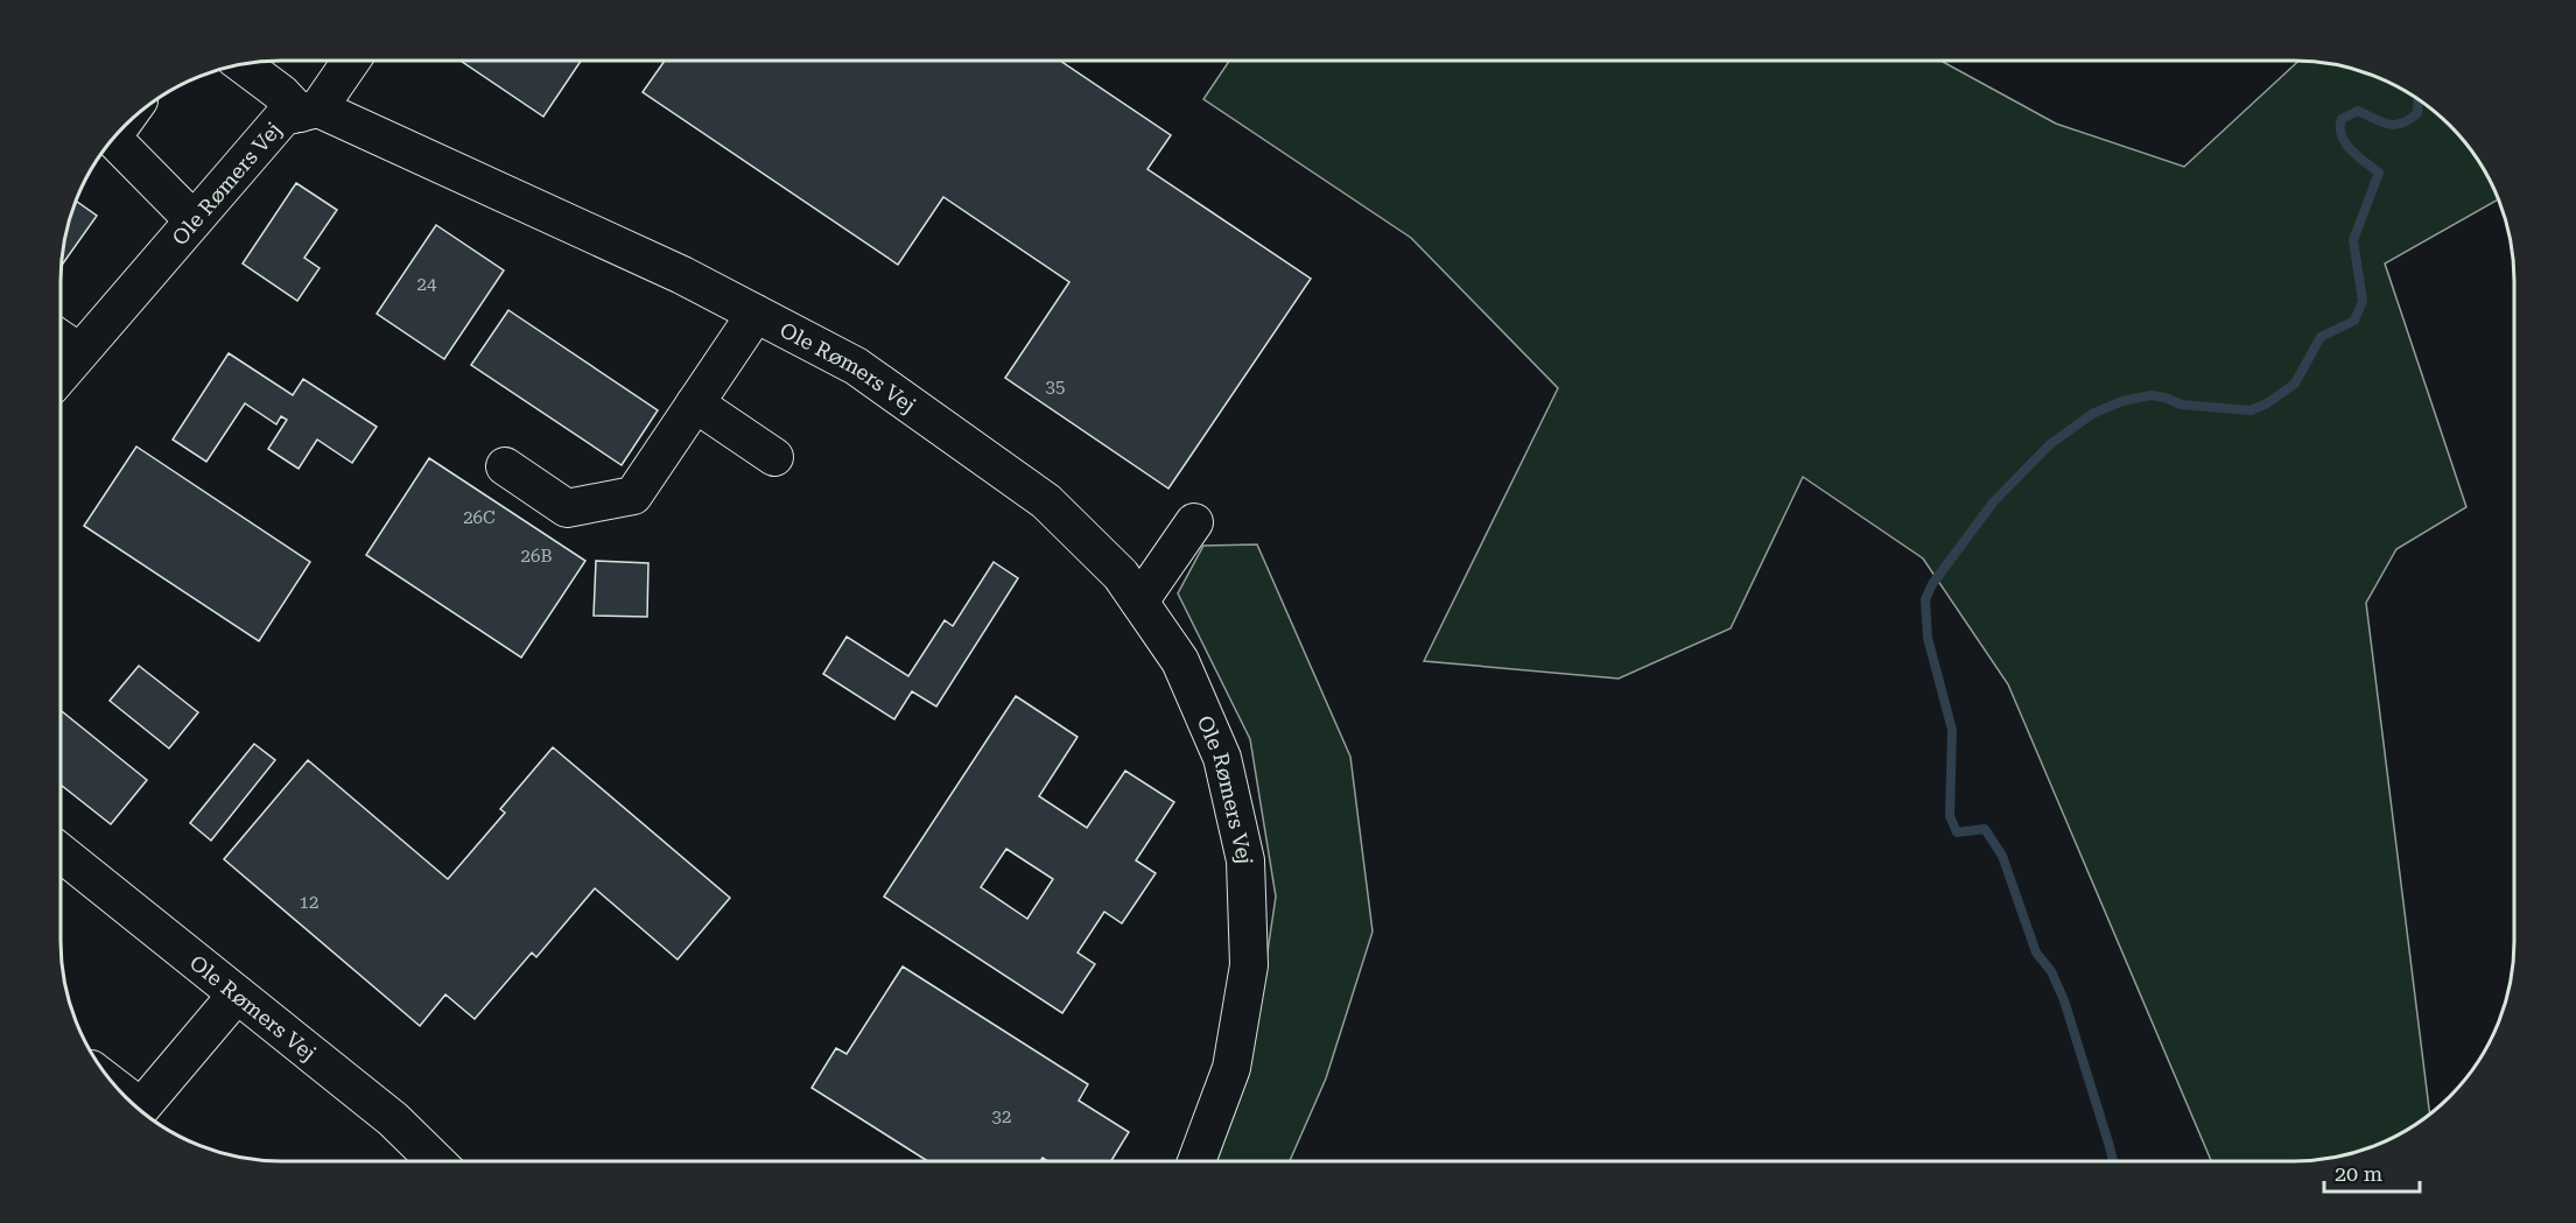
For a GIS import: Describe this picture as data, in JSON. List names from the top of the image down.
{
  "streets": {
    "street": ["Ole Rømers Vej"]
  },
  "house_numbers": [
    "24",
    "35",
    "26C",
    "26B",
    "12",
    "32"
  ],
  "scale_bar": "20 m"
}
